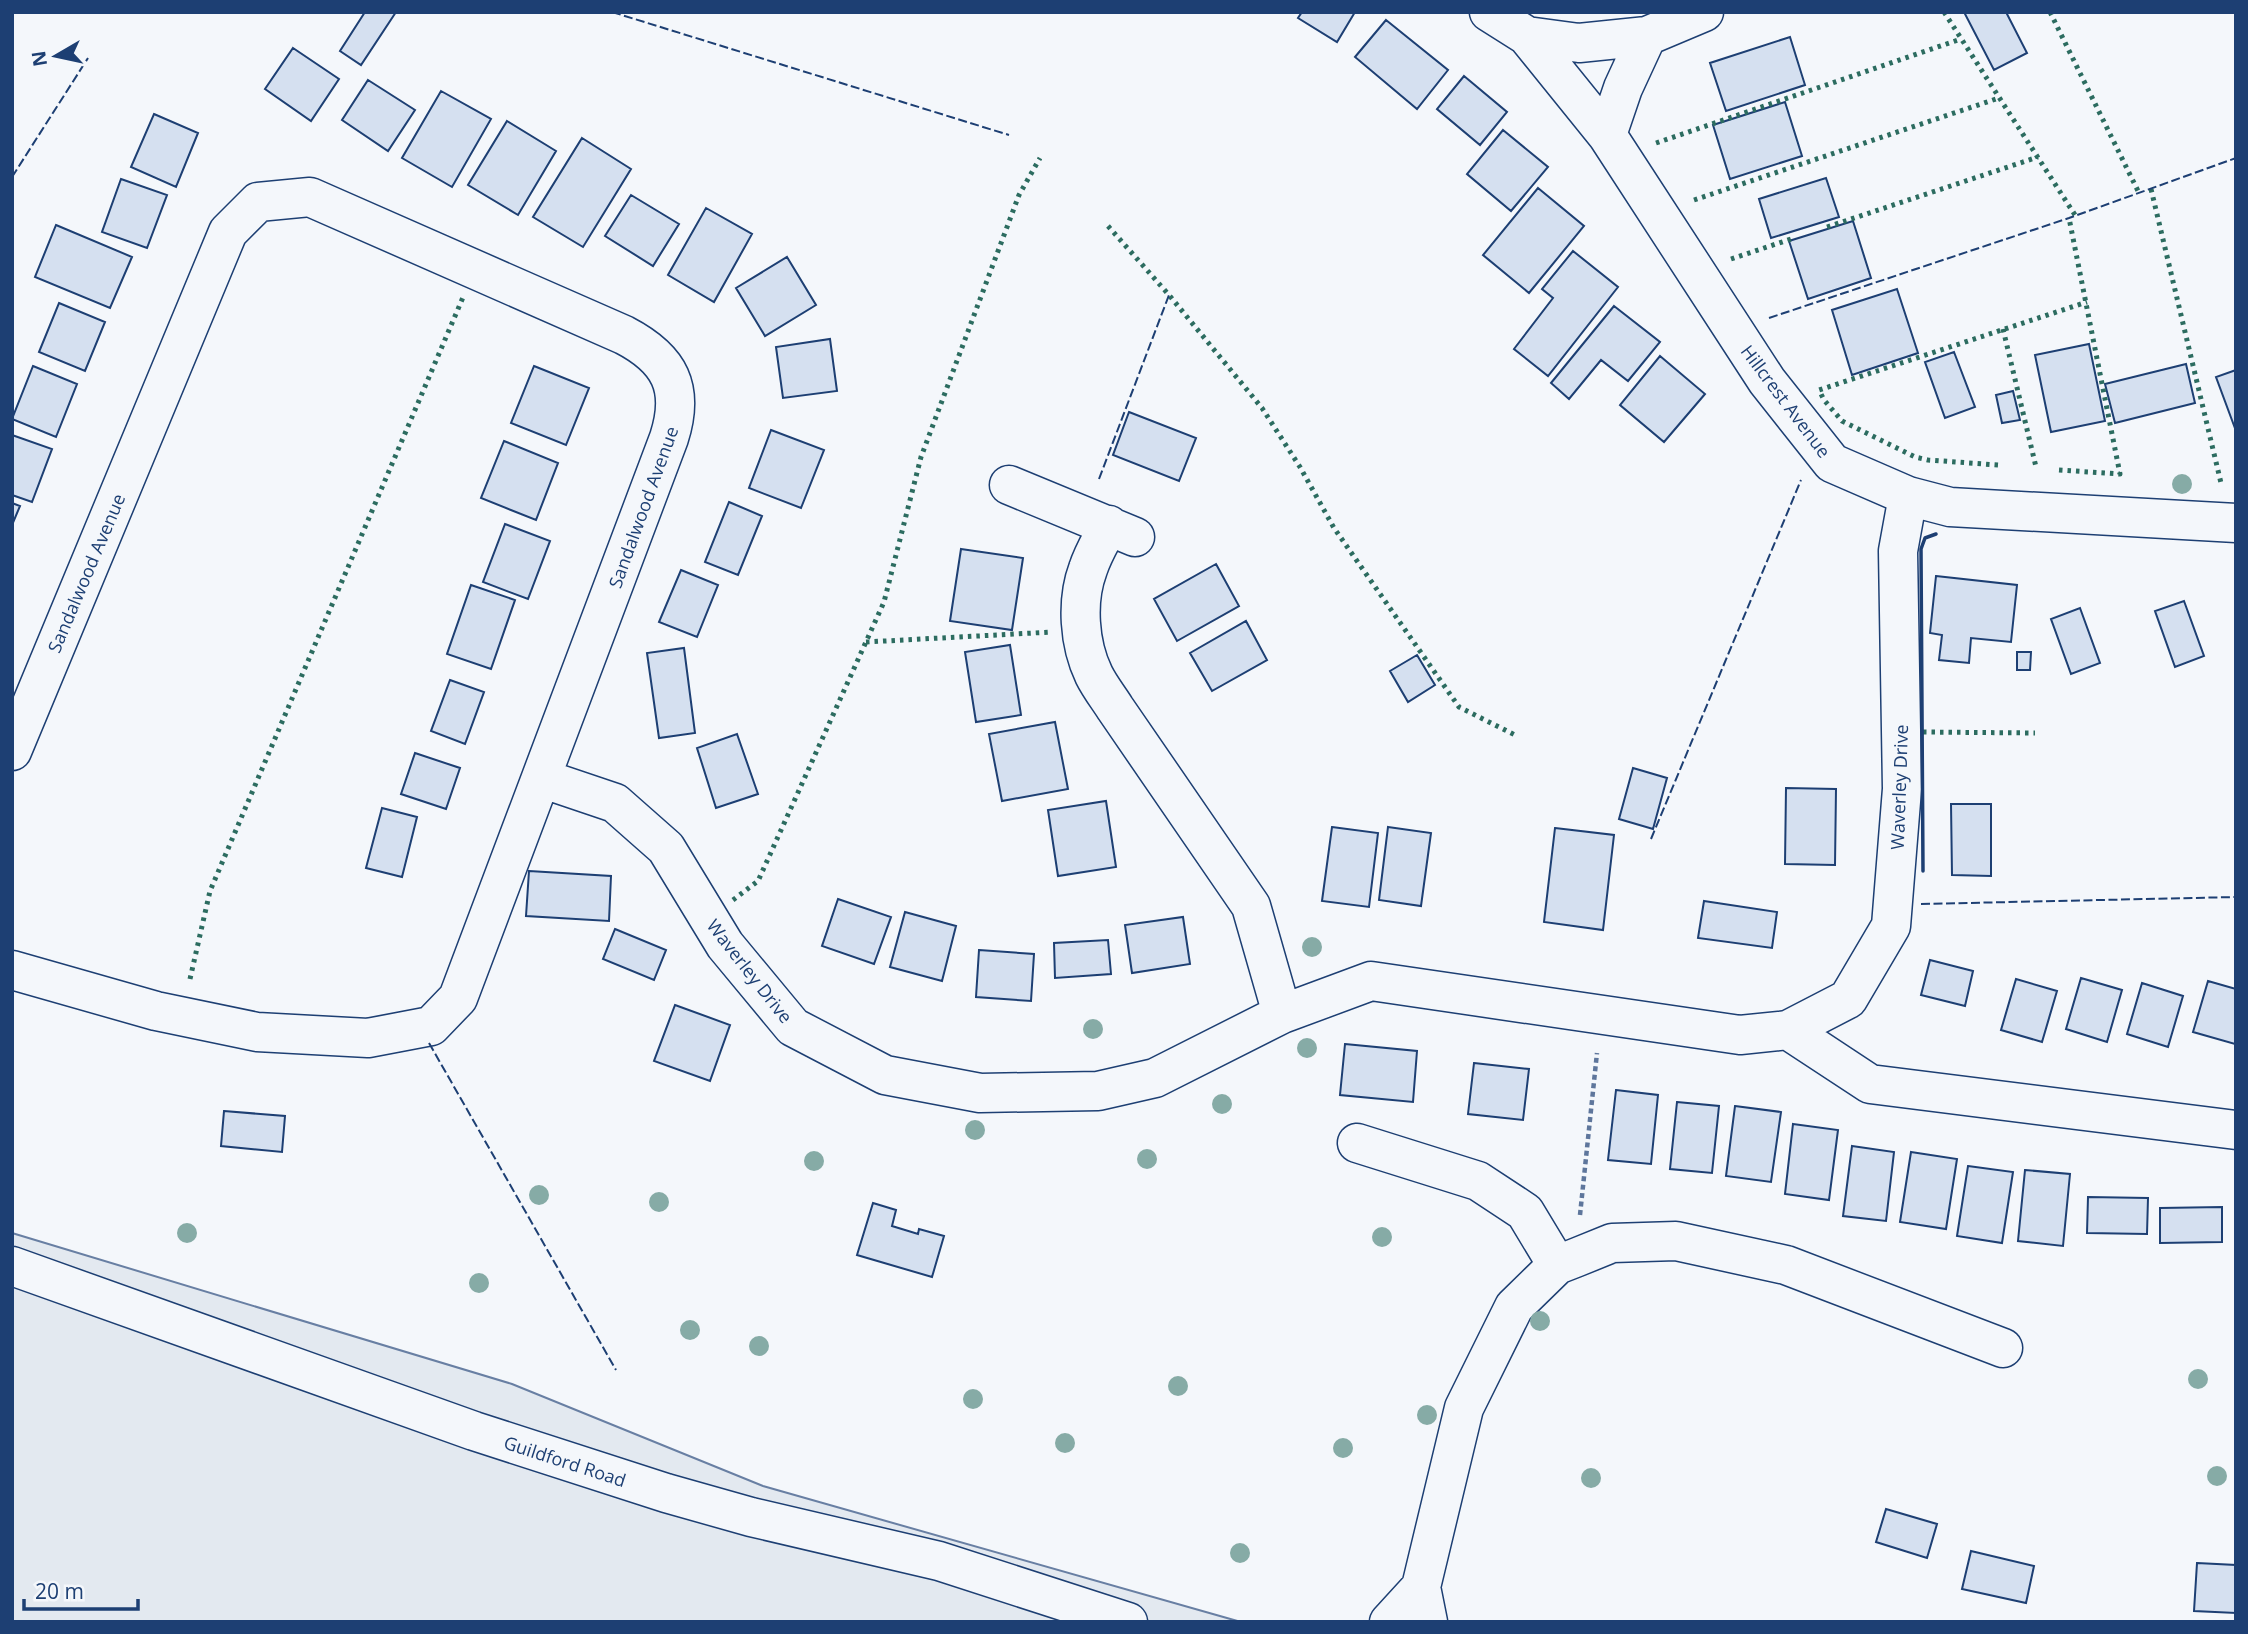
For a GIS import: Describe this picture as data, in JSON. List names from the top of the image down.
{
  "streets": {
    "street": [
      "Hillcrest Avenue",
      "Sandalwood Avenue",
      "Waverley Drive",
      "Guildford Road"
    ]
  },
  "crossings": [
    ["Hillcrest Avenue", "Waverley Drive"],
    ["Sandalwood Avenue", "Waverley Drive"]
  ],
  "scale_bar": "20 m",
  "north": "left"
}
